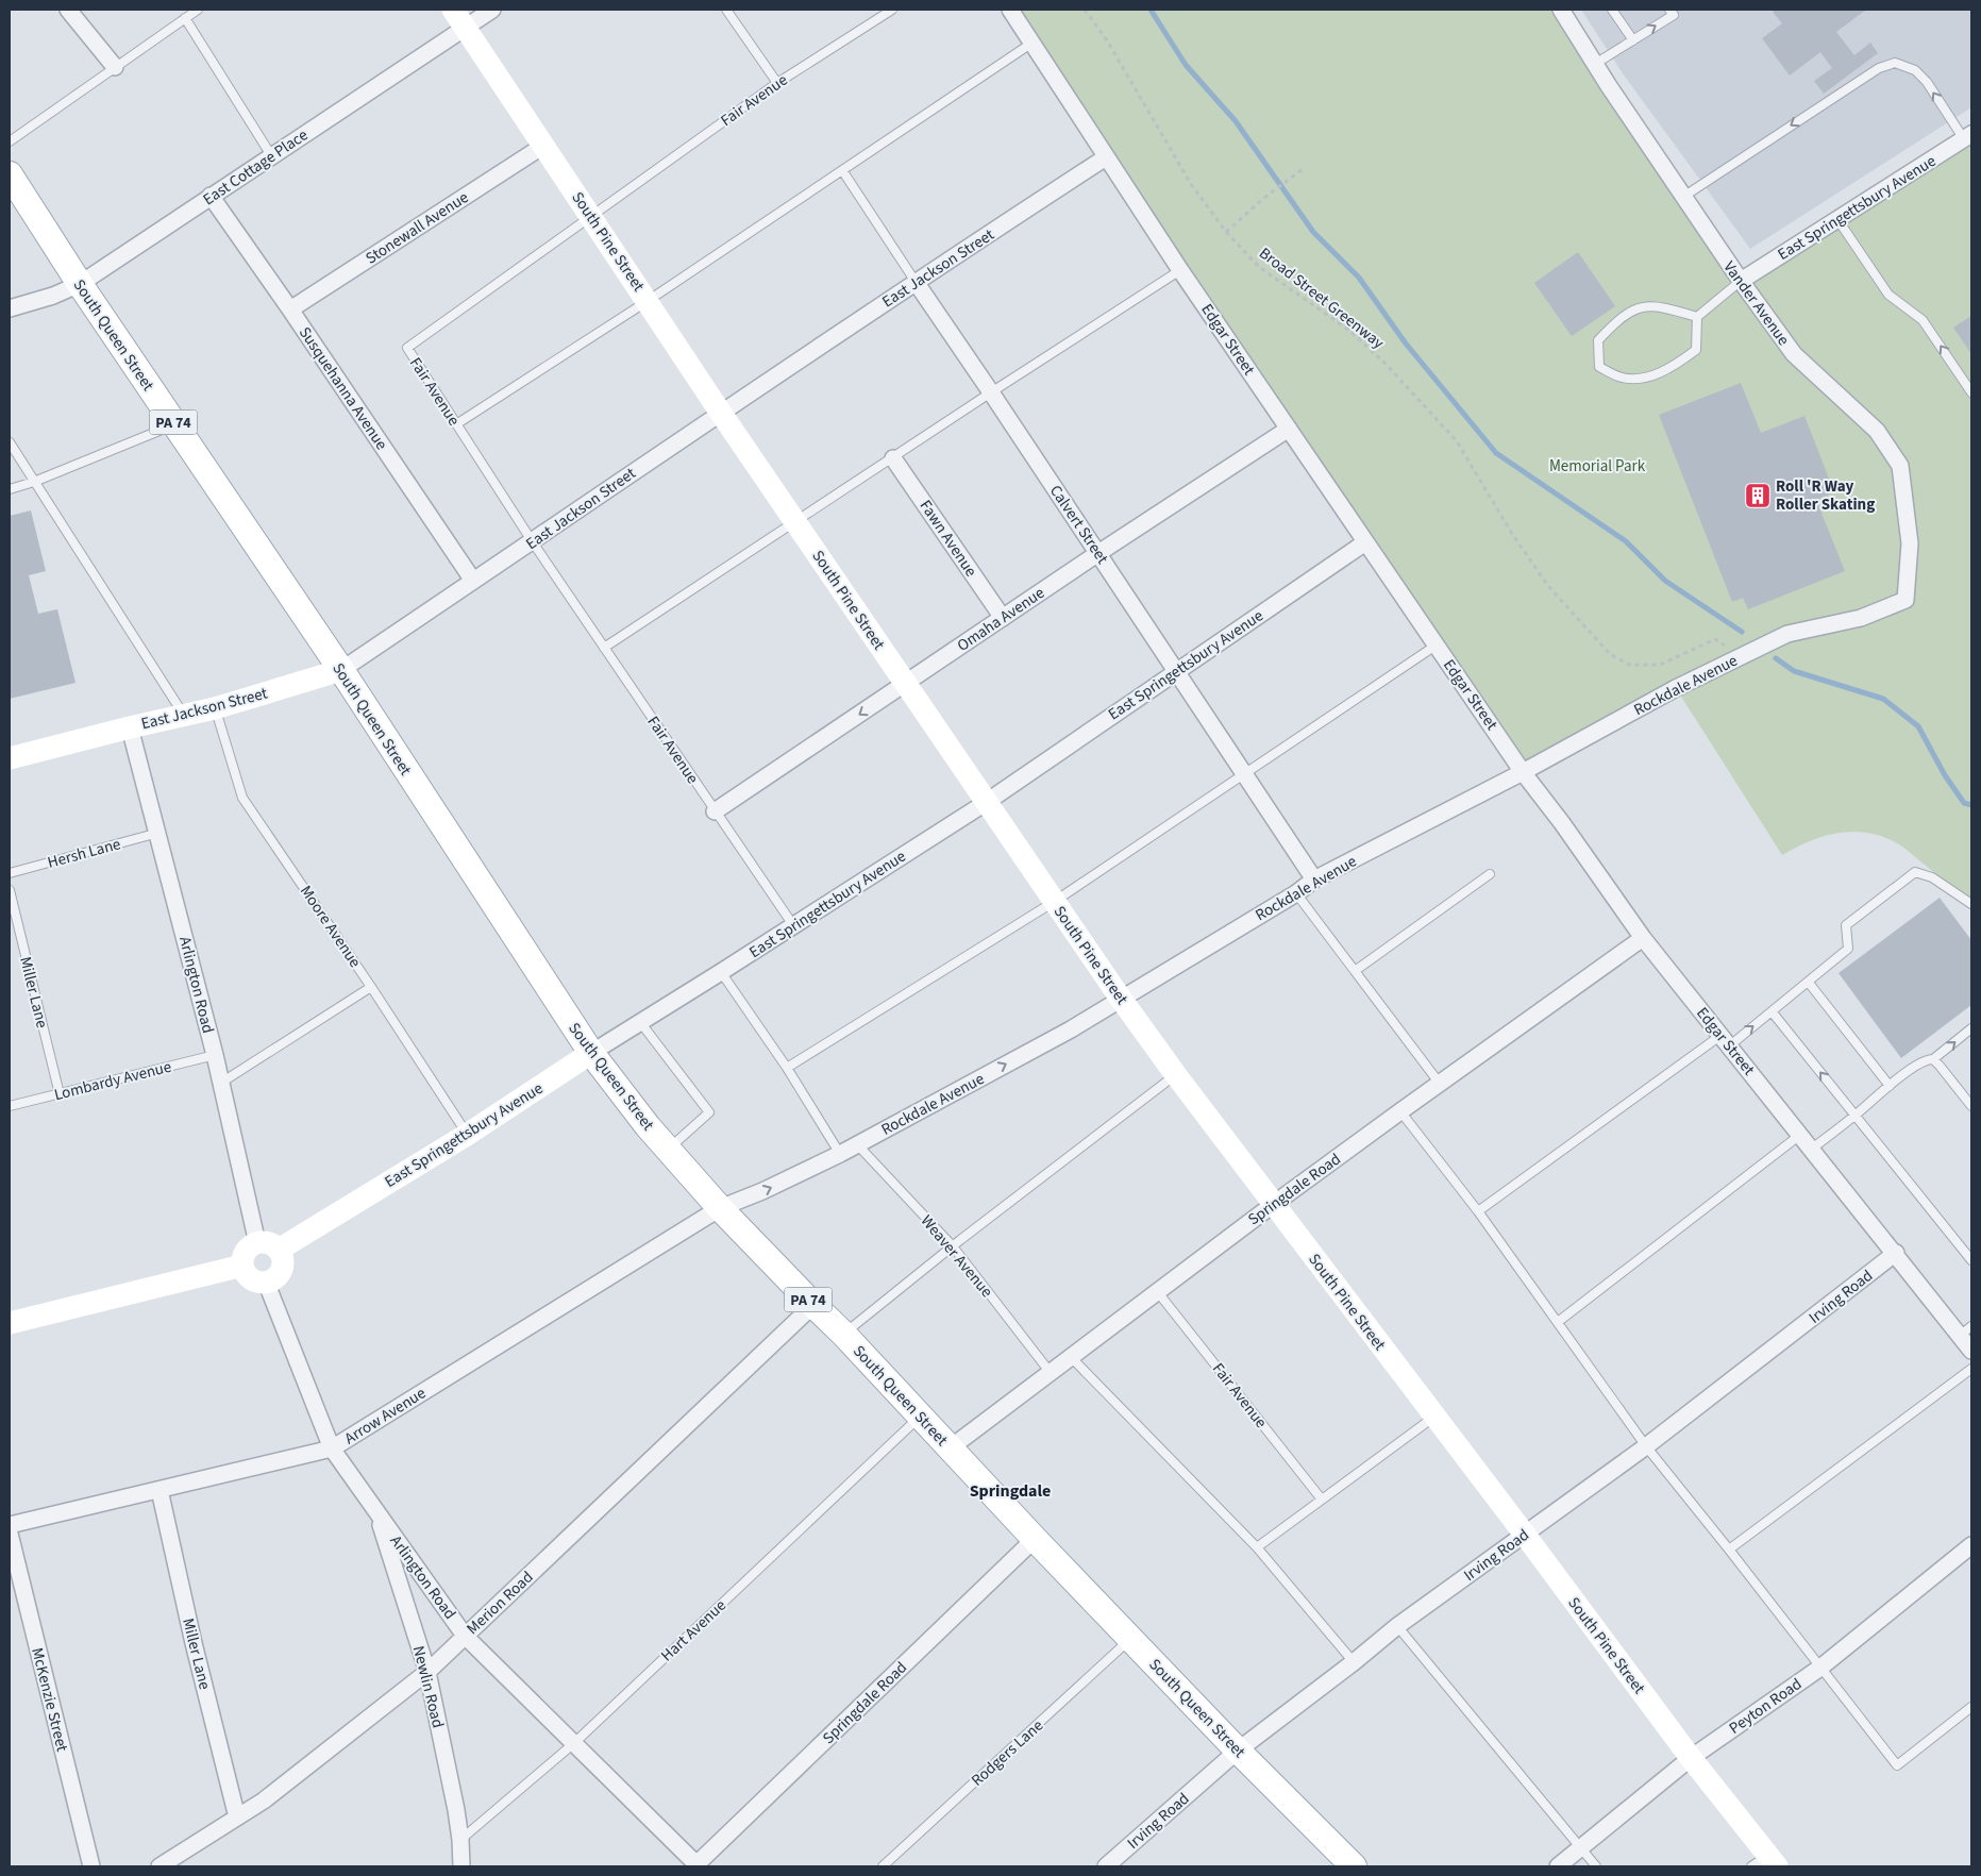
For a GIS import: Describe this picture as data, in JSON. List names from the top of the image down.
{
  "streets": {
    "main road": ["South Queen Street", "PA 74"],
    "street": [
      "East Cottage Place",
      "East Springettsbury Avenue",
      "Stonewall Avenue",
      "South Pine Street",
      "East Jackson Street",
      "Vander Avenue",
      "Edgar Street",
      "Susquehanna Avenue",
      "Calvert Street",
      "Fawn Avenue",
      "Omaha Avenue",
      "Rockdale Avenue",
      "Arlington Road",
      "Miller Lane",
      "Springdale Road",
      "Irving Road",
      "Arrow Avenue",
      "Merion Road",
      "Newlin Road",
      "McKenzie Street",
      "Peyton Road"
    ],
    "lane": [
      "Fair Avenue",
      "Hersh Lane",
      "Moore Avenue",
      "Lombardy Avenue",
      "Weaver Avenue",
      "Hart Avenue",
      "Rodgers Lane"
    ],
    "path": ["Broad Street Greenway"]
  },
  "crossings": [
    ["Fair Avenue", "East Springettsbury Avenue"],
    ["Fair Avenue", "South Pine Street"],
    ["Fair Avenue", "East Jackson Street"],
    ["Fair Avenue", "Omaha Avenue"],
    ["Fair Avenue", "Springdale Road"],
    ["East Cottage Place", "South Pine Street"],
    ["East Cottage Place", "South Queen Street"],
    ["East Cottage Place", "Susquehanna Avenue"],
    ["East Springettsbury Avenue", "South Pine Street"],
    ["East Springettsbury Avenue", "Vander Avenue"],
    ["East Springettsbury Avenue", "South Queen Street"],
    ["East Springettsbury Avenue", "Edgar Street"],
    ["East Springettsbury Avenue", "Calvert Street"],
    ["East Springettsbury Avenue", "Moore Avenue"],
    ["East Springettsbury Avenue", "Arlington Road"],
    ["Stonewall Avenue", "South Pine Street"],
    ["Stonewall Avenue", "Susquehanna Avenue"],
    ["South Pine Street", "East Jackson Street"],
    ["South Pine Street", "Omaha Avenue"],
    ["South Pine Street", "Rockdale Avenue"],
    ["South Pine Street", "Springdale Road"],
    ["South Pine Street", "Irving Road"],
    ["South Pine Street", "Peyton Road"],
    ["East Jackson Street", "South Queen Street"],
    ["East Jackson Street", "Edgar Street"],
    ["East Jackson Street", "Susquehanna Avenue"],
    ["East Jackson Street", "Calvert Street"],
    ["East Jackson Street", "Moore Avenue"],
    ["East Jackson Street", "Arlington Road"],
    ["Broad Street Greenway", "Rockdale Avenue"],
    ["Vander Avenue", "Rockdale Avenue"],
    ["South Queen Street", "Rockdale Avenue"],
    ["South Queen Street", "Springdale Road"],
    ["South Queen Street", "Irving Road"],
    ["South Queen Street", "Arrow Avenue"],
    ["South Queen Street", "Merion Road"],
    ["South Queen Street", "Hart Avenue"],
    ["South Queen Street", "Rodgers Lane"],
    ["Edgar Street", "Omaha Avenue"],
    ["Edgar Street", "Rockdale Avenue"],
    ["Edgar Street", "Springdale Road"],
    ["Edgar Street", "Irving Road"],
    ["Calvert Street", "Omaha Avenue"],
    ["Calvert Street", "Rockdale Avenue"],
    ["Fawn Avenue", "Omaha Avenue"],
    ["Rockdale Avenue", "Weaver Avenue"],
    ["Rockdale Avenue", "Arrow Avenue"],
    ["Hersh Lane", "Arlington Road"],
    ["Arlington Road", "Lombardy Avenue"],
    ["Arlington Road", "Springdale Road"],
    ["Arlington Road", "Arrow Avenue"],
    ["Arlington Road", "Merion Road"],
    ["Arlington Road", "Hart Avenue"],
    ["Arlington Road", "Newlin Road"],
    ["Miller Lane", "Lombardy Avenue"],
    ["Miller Lane", "Arrow Avenue"],
    ["Miller Lane", "Merion Road"],
    ["Springdale Road", "Weaver Avenue"],
    ["Merion Road", "Newlin Road"],
    ["Hart Avenue", "Newlin Road"]
  ],
  "districts": ["Springdale"],
  "parks": ["Memorial Park"],
  "places": {
    "building": ["Roll 'R Way Roller Skating"]
  }
}
